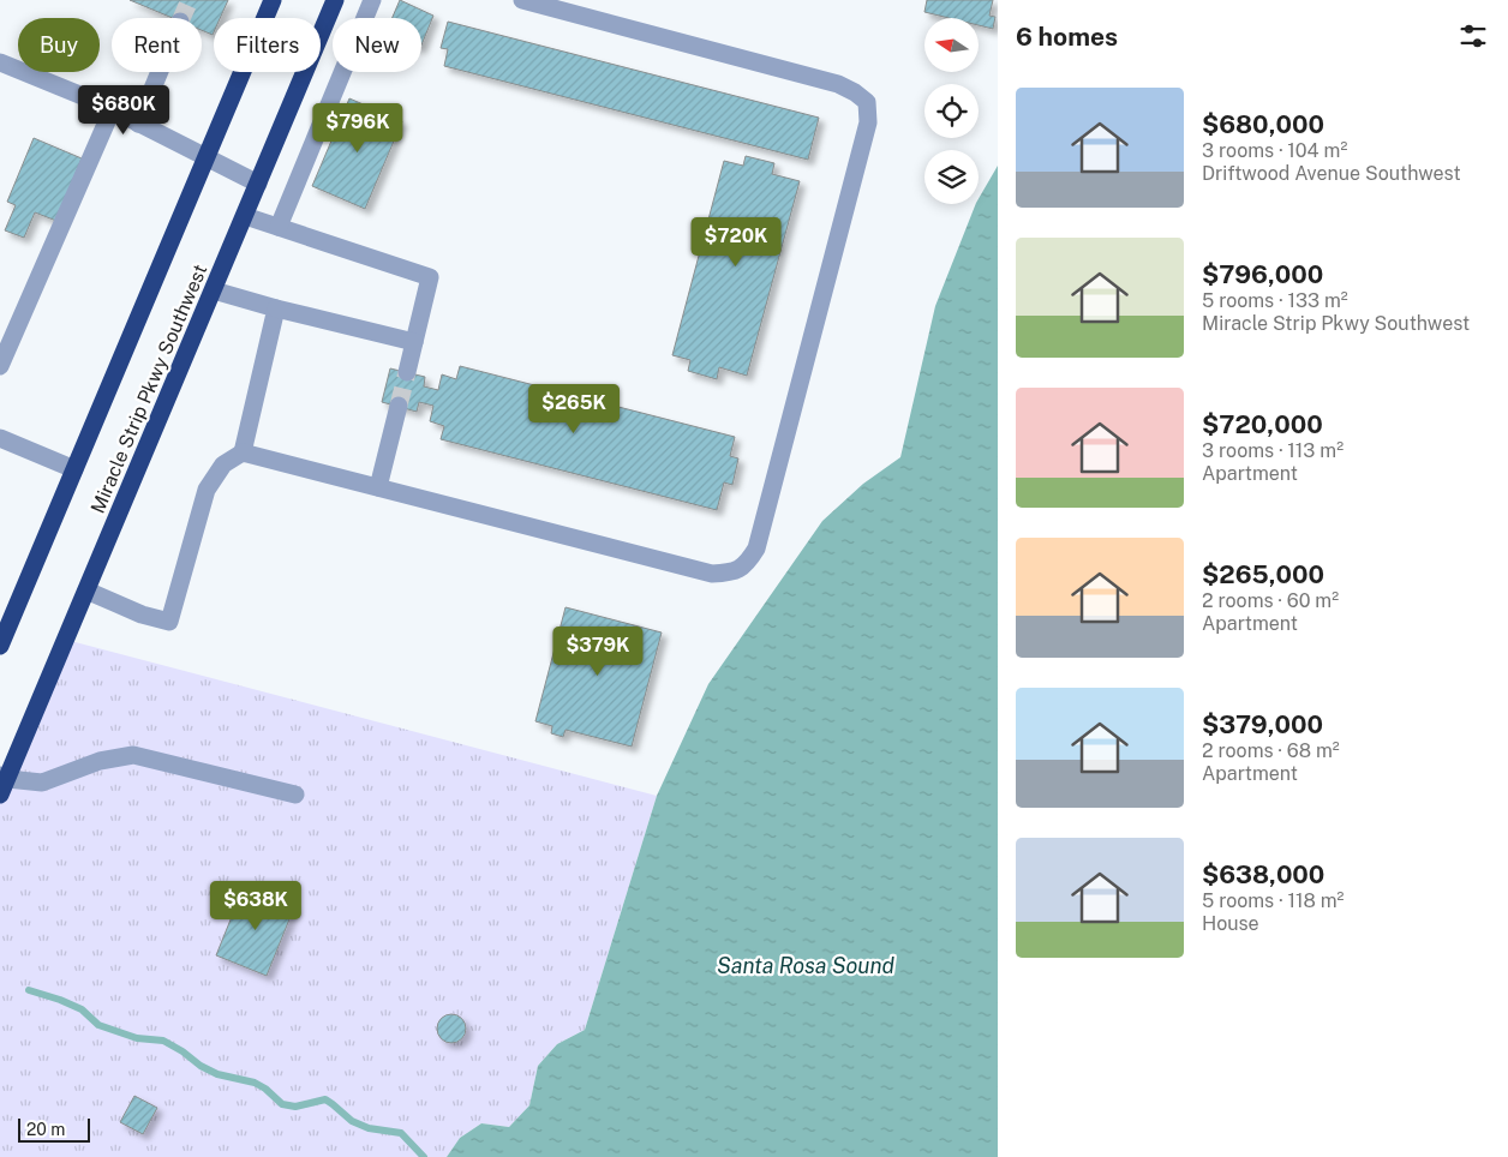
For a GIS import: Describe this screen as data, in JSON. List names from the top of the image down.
{
  "streets": {
    "highway": ["Miracle Strip Pkwy Southwest"]
  },
  "water": ["Santa Rosa Sound"],
  "scale_bar": "20 m",
  "north": "left",
  "page": {
    "heading": "6 homes",
    "chip": [
      "Buy",
      "Rent",
      "Filters",
      "New"
    ],
    "list": [
      {
        "name": "$680,000",
        "note": "3 rooms · 104 m² · Driftwood Avenue Southwest"
      },
      {
        "name": "$796,000",
        "note": "5 rooms · 133 m² · Miracle Strip Pkwy Southwest"
      },
      {
        "name": "$720,000",
        "note": "3 rooms · 113 m² · Apartment"
      },
      {
        "name": "$265,000",
        "note": "2 rooms · 60 m² · Apartment"
      },
      {
        "name": "$379,000",
        "note": "2 rooms · 68 m² · Apartment"
      },
      {
        "name": "$638,000",
        "note": "5 rooms · 118 m² · House"
      }
    ],
    "price": [
      "$680K",
      "$796K",
      "$720K",
      "$265K",
      "$379K",
      "$638K"
    ],
    "scale": "20 m"
  }
}
